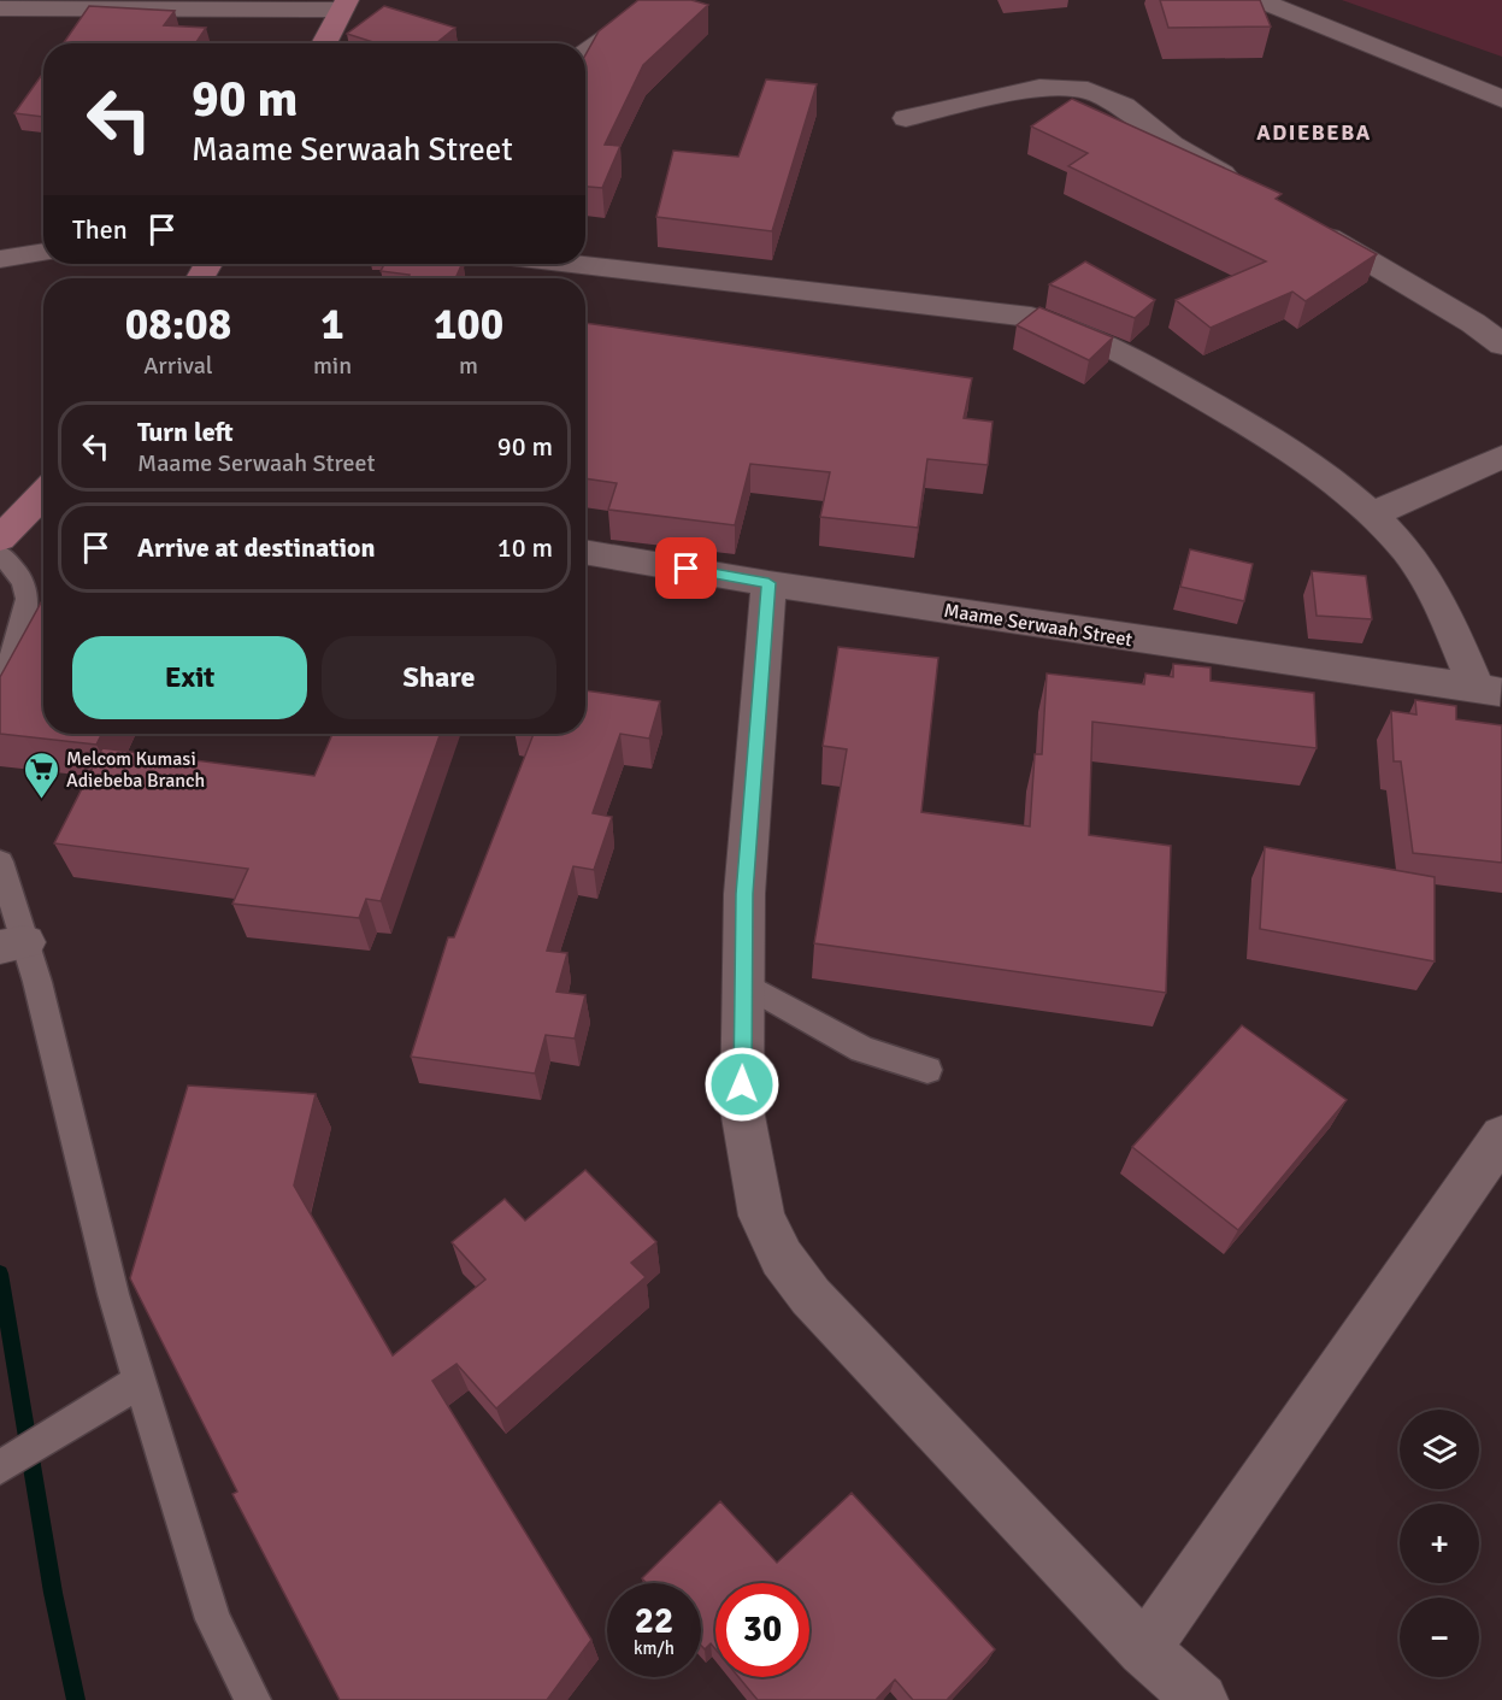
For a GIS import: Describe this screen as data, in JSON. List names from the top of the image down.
{
  "streets": {
    "street": ["Maame Serwaah Street"]
  },
  "districts": ["ADIEBEBA"],
  "places": {
    "supermarket": ["Melcom Kumasi Adiebeba Branch"]
  },
  "page": {
    "turn": ["90 m", "Maame Serwaah Street"],
    "then": "Then",
    "eta": [
      "08:08",
      "Arrival",
      "1",
      "min",
      "100",
      "m"
    ],
    "list": [
      {
        "name": "Turn left",
        "note": "Maame Serwaah Street",
        "value": "90 m"
      },
      {
        "name": "Arrive at destination",
        "value": "10 m"
      }
    ],
    "buttons": ["Exit", "Share"],
    "map_buttons": ["+", "−"],
    "speed": "22 km/h",
    "limit": "30"
  }
}
